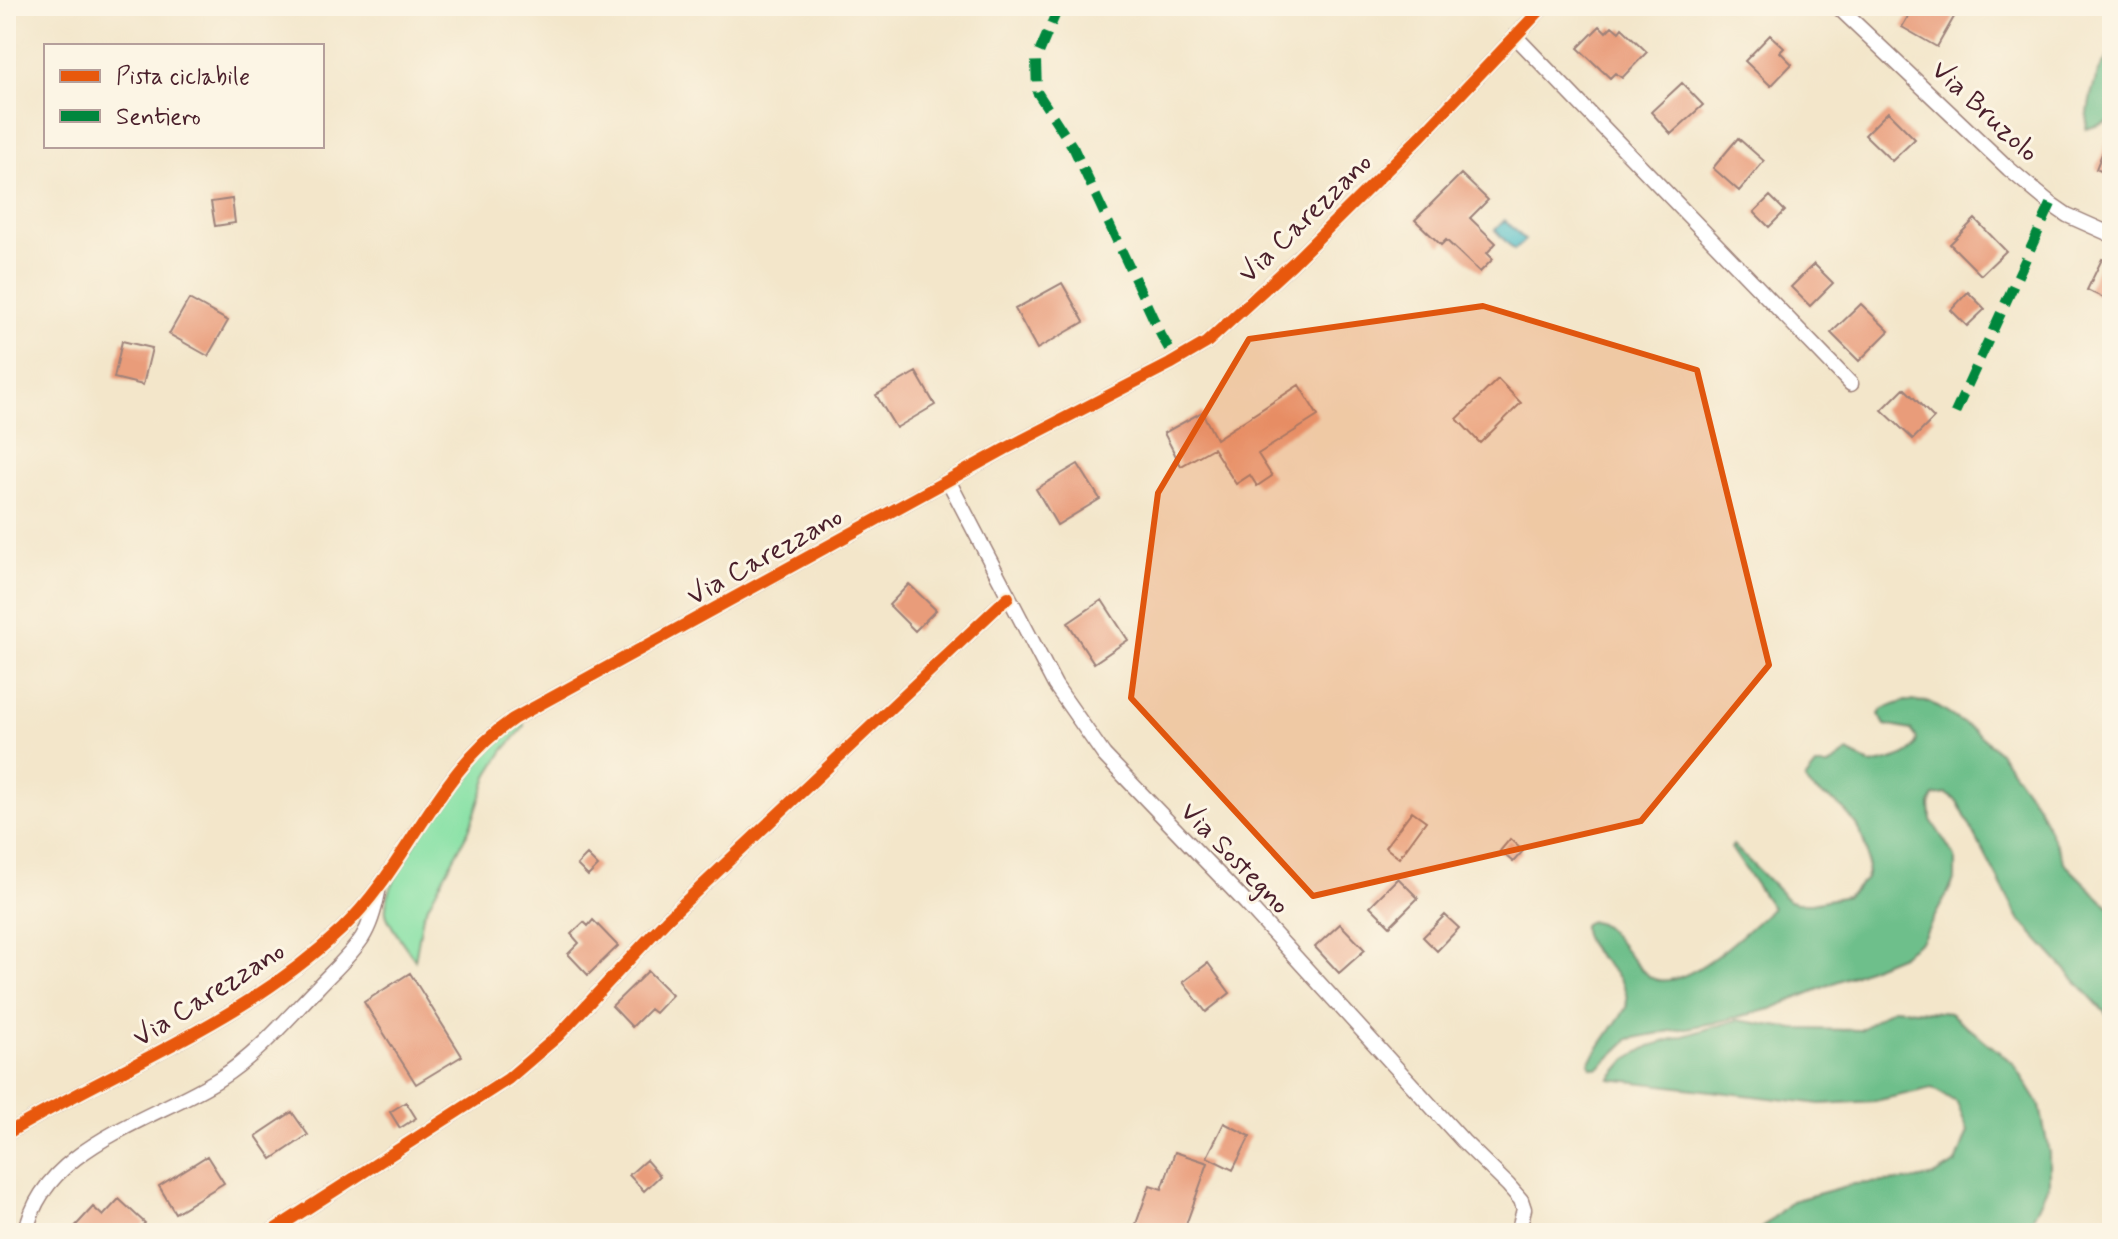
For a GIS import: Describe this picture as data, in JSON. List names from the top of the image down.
{
  "streets": {
    "street": ["Via Bruzolo", "Via Carezzano", "Via Sostegno"]
  },
  "crossings": [
    ["Via Carezzano", "Via Sostegno"]
  ],
  "legend": ["Pista ciclabile", "Sentiero"]
}
